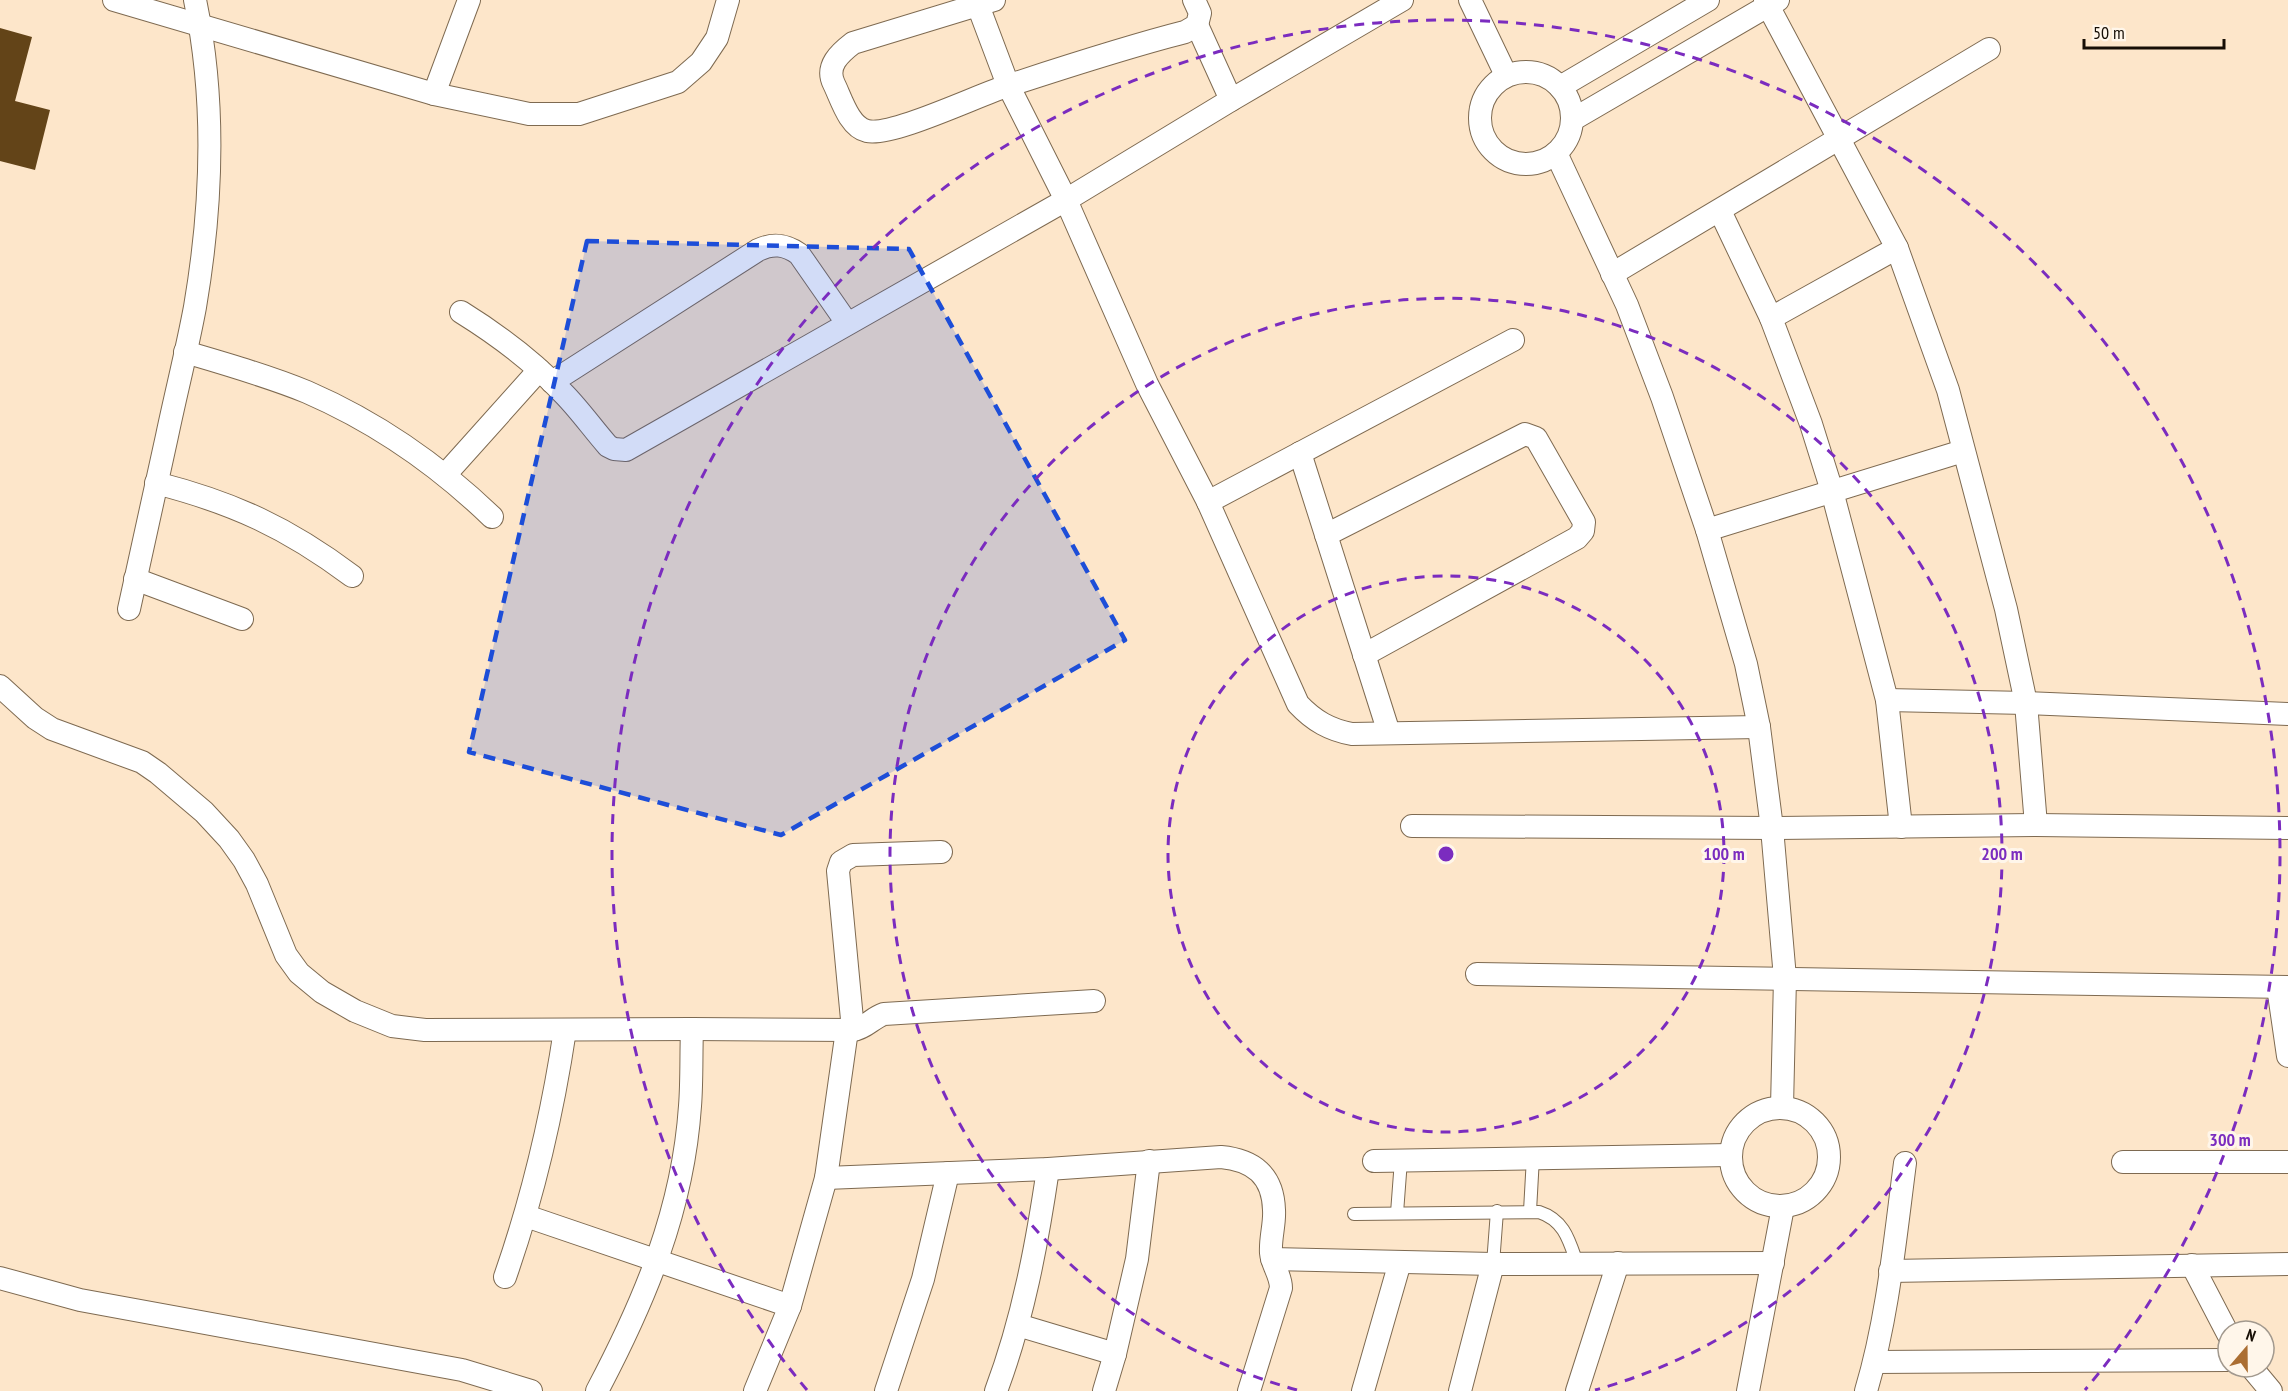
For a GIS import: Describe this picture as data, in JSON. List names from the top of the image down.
{
  "scale_bar": "50 m",
  "north": "top",
  "rings": ["100 m", "200 m", "300 m"]
}
